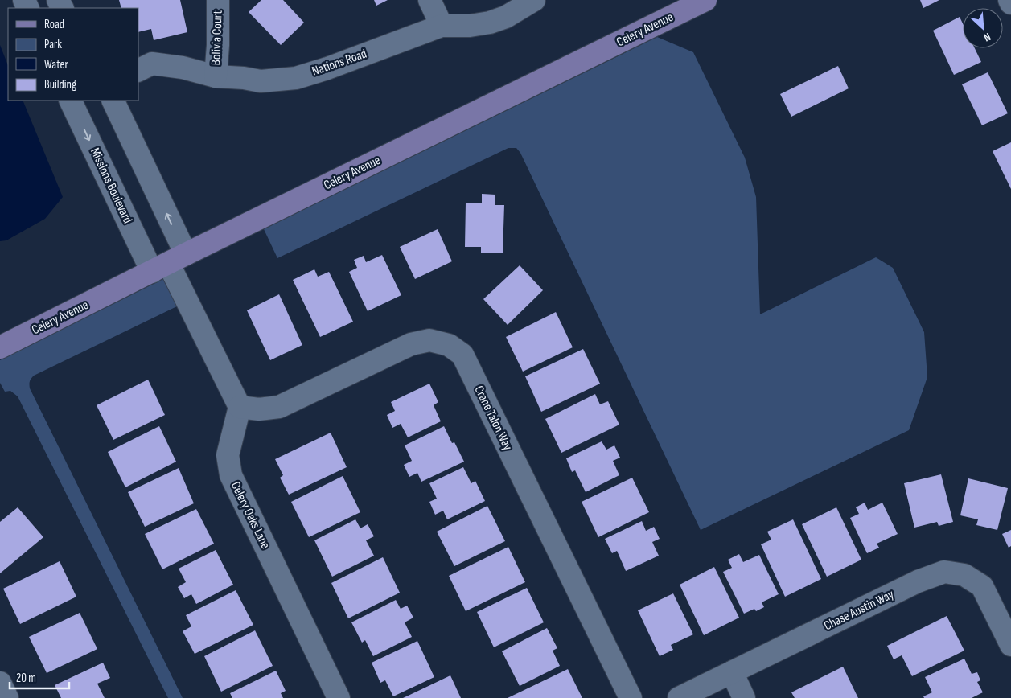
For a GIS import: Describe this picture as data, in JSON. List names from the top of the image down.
{
  "streets": {
    "main road": ["Celery Avenue"],
    "street": [
      "Bolivia Court",
      "Nations Road",
      "Missions Boulevard",
      "Crane Talon Way",
      "Celery Oaks Lane",
      "Chase Austin Way"
    ]
  },
  "crossings": [
    ["Celery Avenue", "Missions Boulevard"],
    ["Bolivia Court", "Nations Road"],
    ["Crane Talon Way", "Celery Oaks Lane"]
  ],
  "legend": [
    "Road",
    "Park",
    "Water",
    "Building"
  ],
  "scale_bar": "20 m",
  "north": "bottom right"
}
